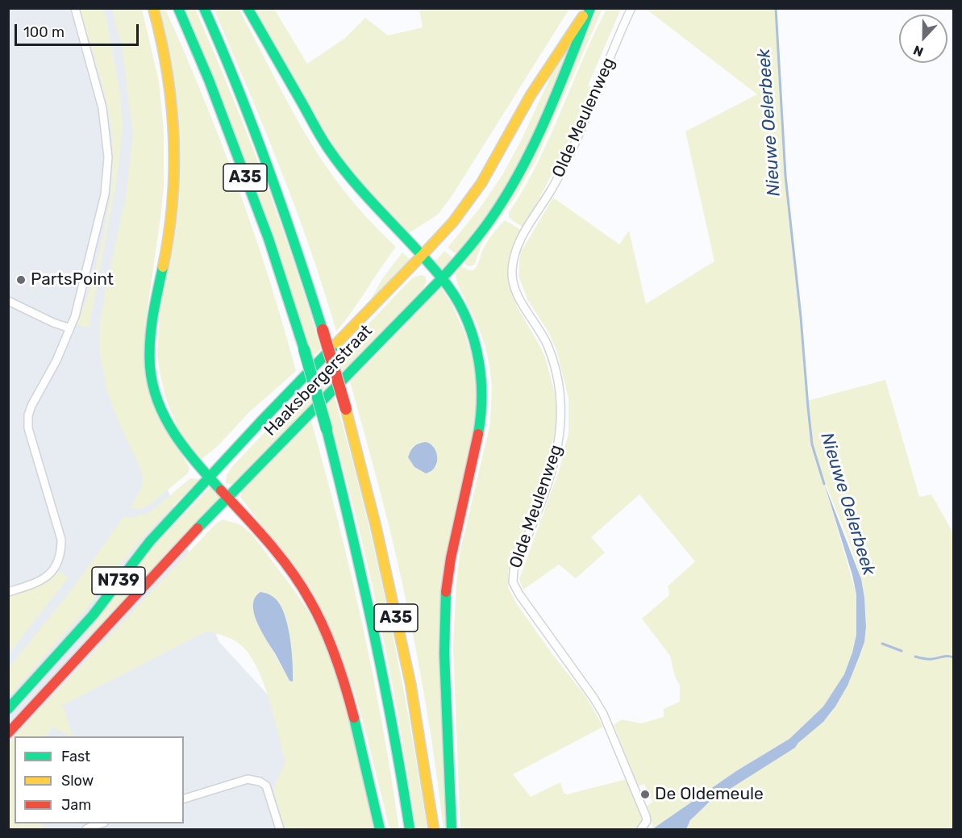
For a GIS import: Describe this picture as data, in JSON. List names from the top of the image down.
{
  "streets": {
    "main road": ["A35", "Haaksbergerstraat", "N739"],
    "street": ["Olde Meulenweg"]
  },
  "water": ["Nieuwe Oelerbeek"],
  "places": ["PartsPoint", "De Oldemeule"],
  "legend": ["Fast", "Slow", "Jam"],
  "scale_bar": "100 m",
  "north": "bottom"
}
